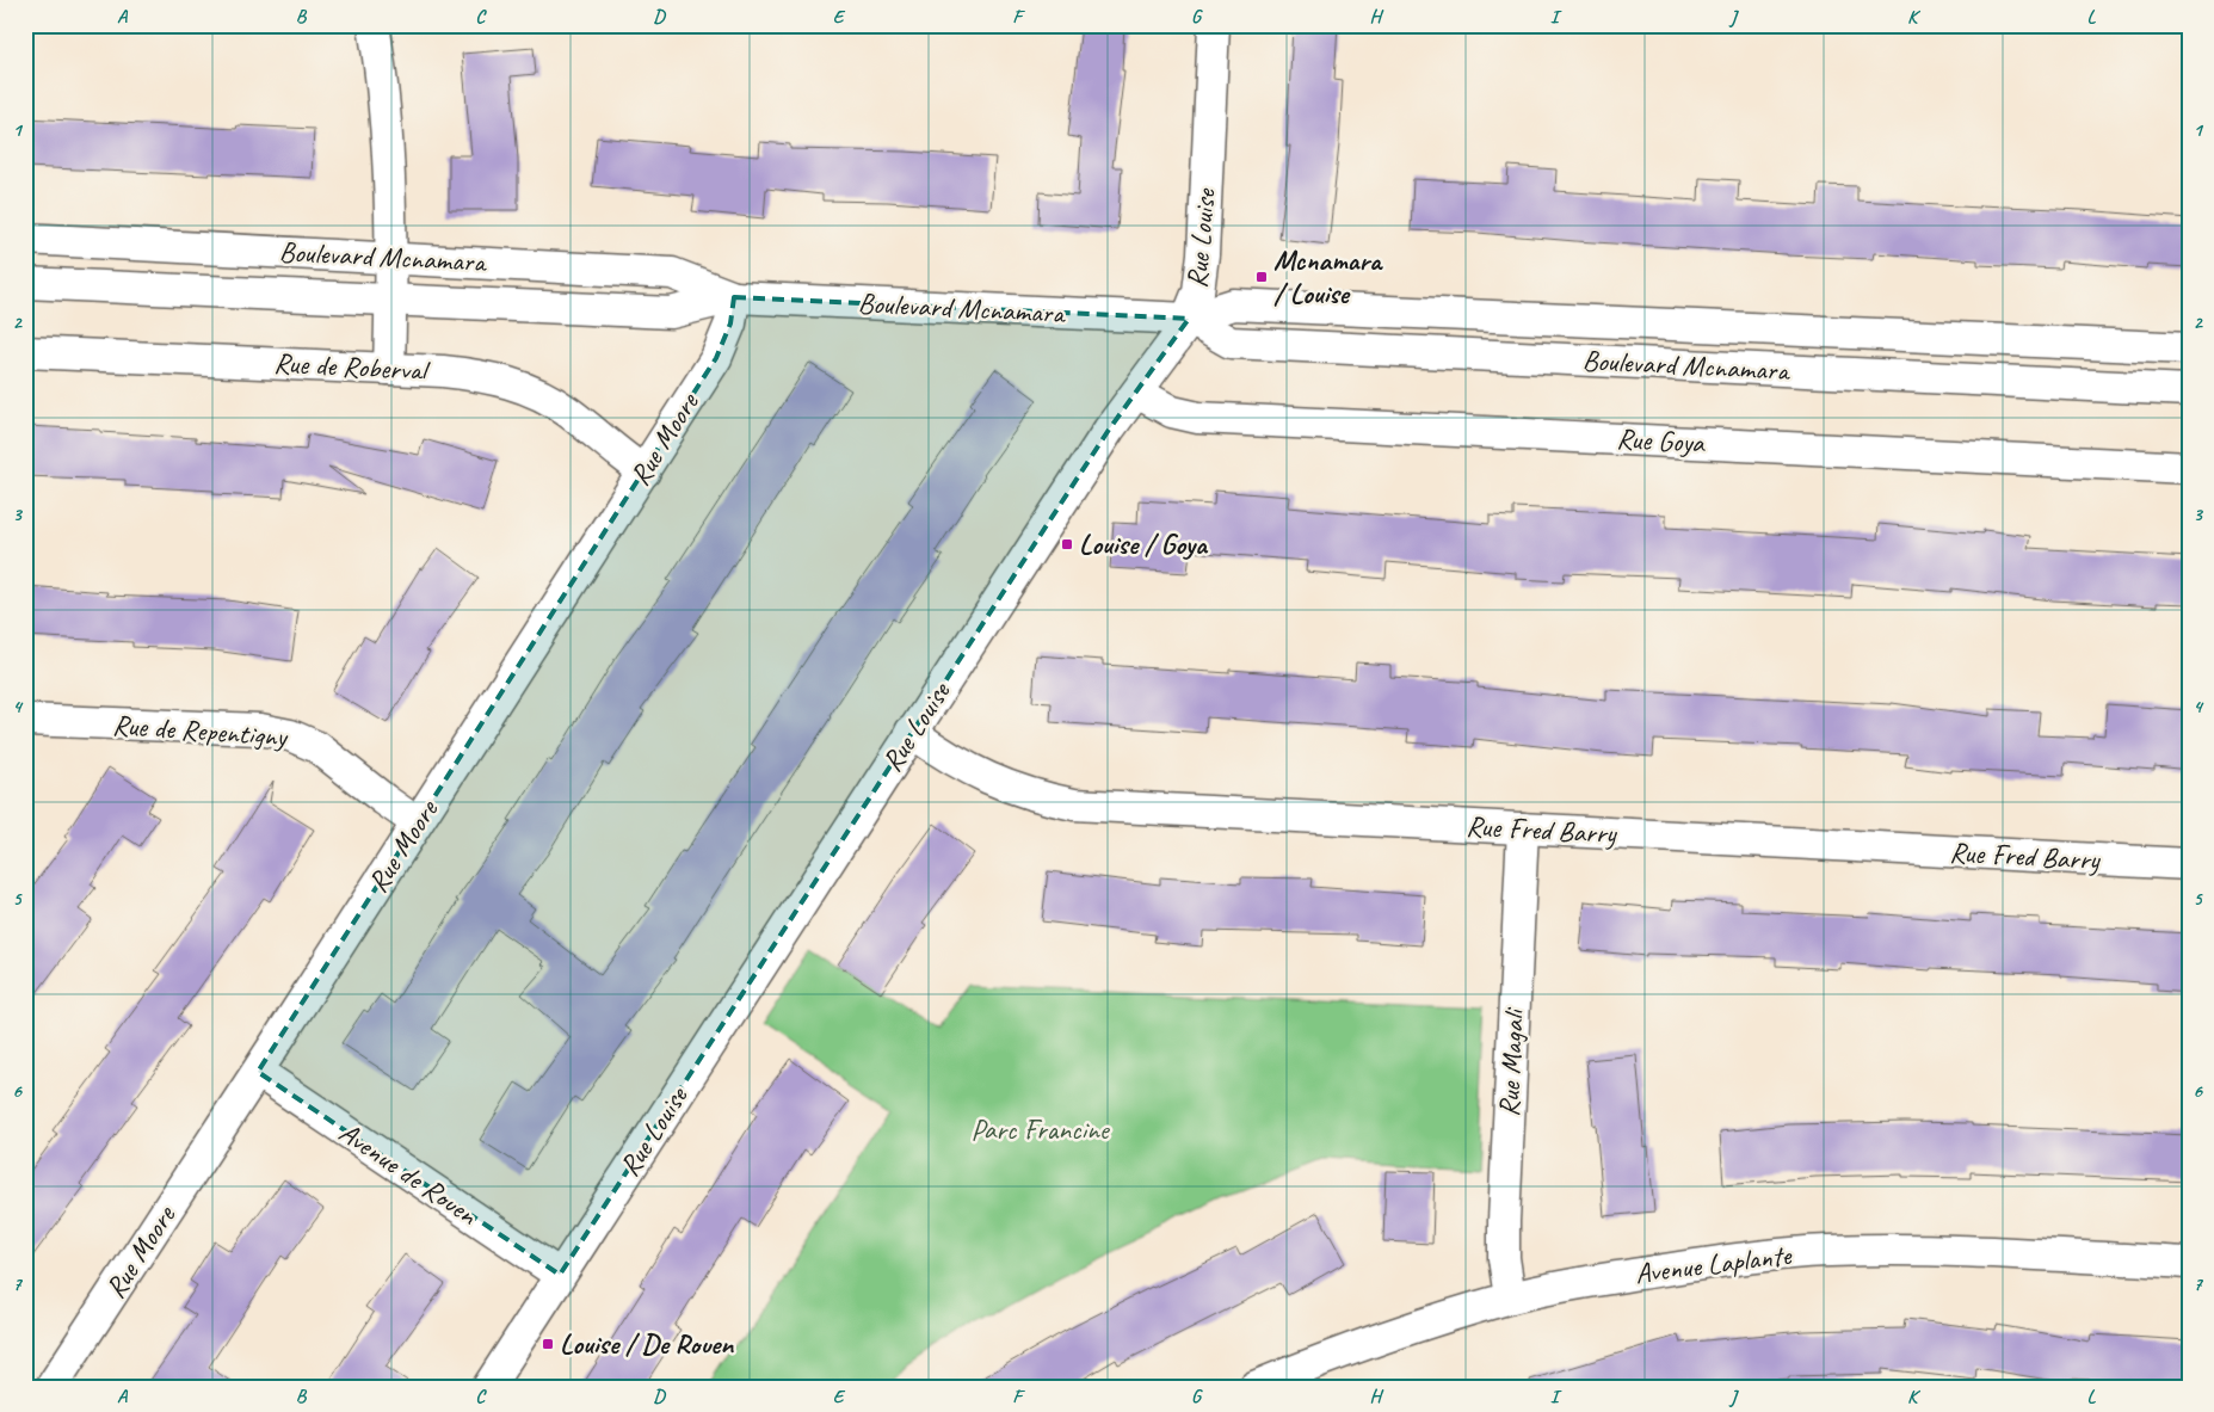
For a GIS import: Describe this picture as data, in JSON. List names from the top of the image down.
{
  "streets": {
    "street": [
      "Rue Louise",
      "Boulevard Mcnamara",
      "Rue de Roberval",
      "Rue Moore",
      "Rue Goya",
      "Rue de Repentigny",
      "Rue Fred Barry",
      "Rue Magali",
      "Avenue de Rouen",
      "Avenue Laplante"
    ]
  },
  "crossings": [
    ["Rue Louise", "Boulevard Mcnamara"],
    ["Rue Louise", "Rue Goya"],
    ["Rue Louise", "Rue Fred Barry"],
    ["Rue Louise", "Avenue de Rouen"],
    ["Boulevard Mcnamara", "Rue Moore"],
    ["Rue de Roberval", "Rue Moore"],
    ["Rue Moore", "Rue de Repentigny"],
    ["Rue Moore", "Avenue de Rouen"],
    ["Rue Fred Barry", "Rue Magali"],
    ["Rue Magali", "Avenue Laplante"]
  ],
  "parks": ["Parc Francine"],
  "places": {
    "transit": ["Mcnamara / Louise", "Louise / Goya", "Louise / De Rouen"]
  },
  "grid": {
    "columns": [
      "A",
      "B",
      "C",
      "D",
      "E",
      "F",
      "G",
      "H",
      "I",
      "J",
      "K",
      "L"
    ],
    "rows": [
      "1",
      "2",
      "3",
      "4",
      "5",
      "6",
      "7"
    ]
  }
}
